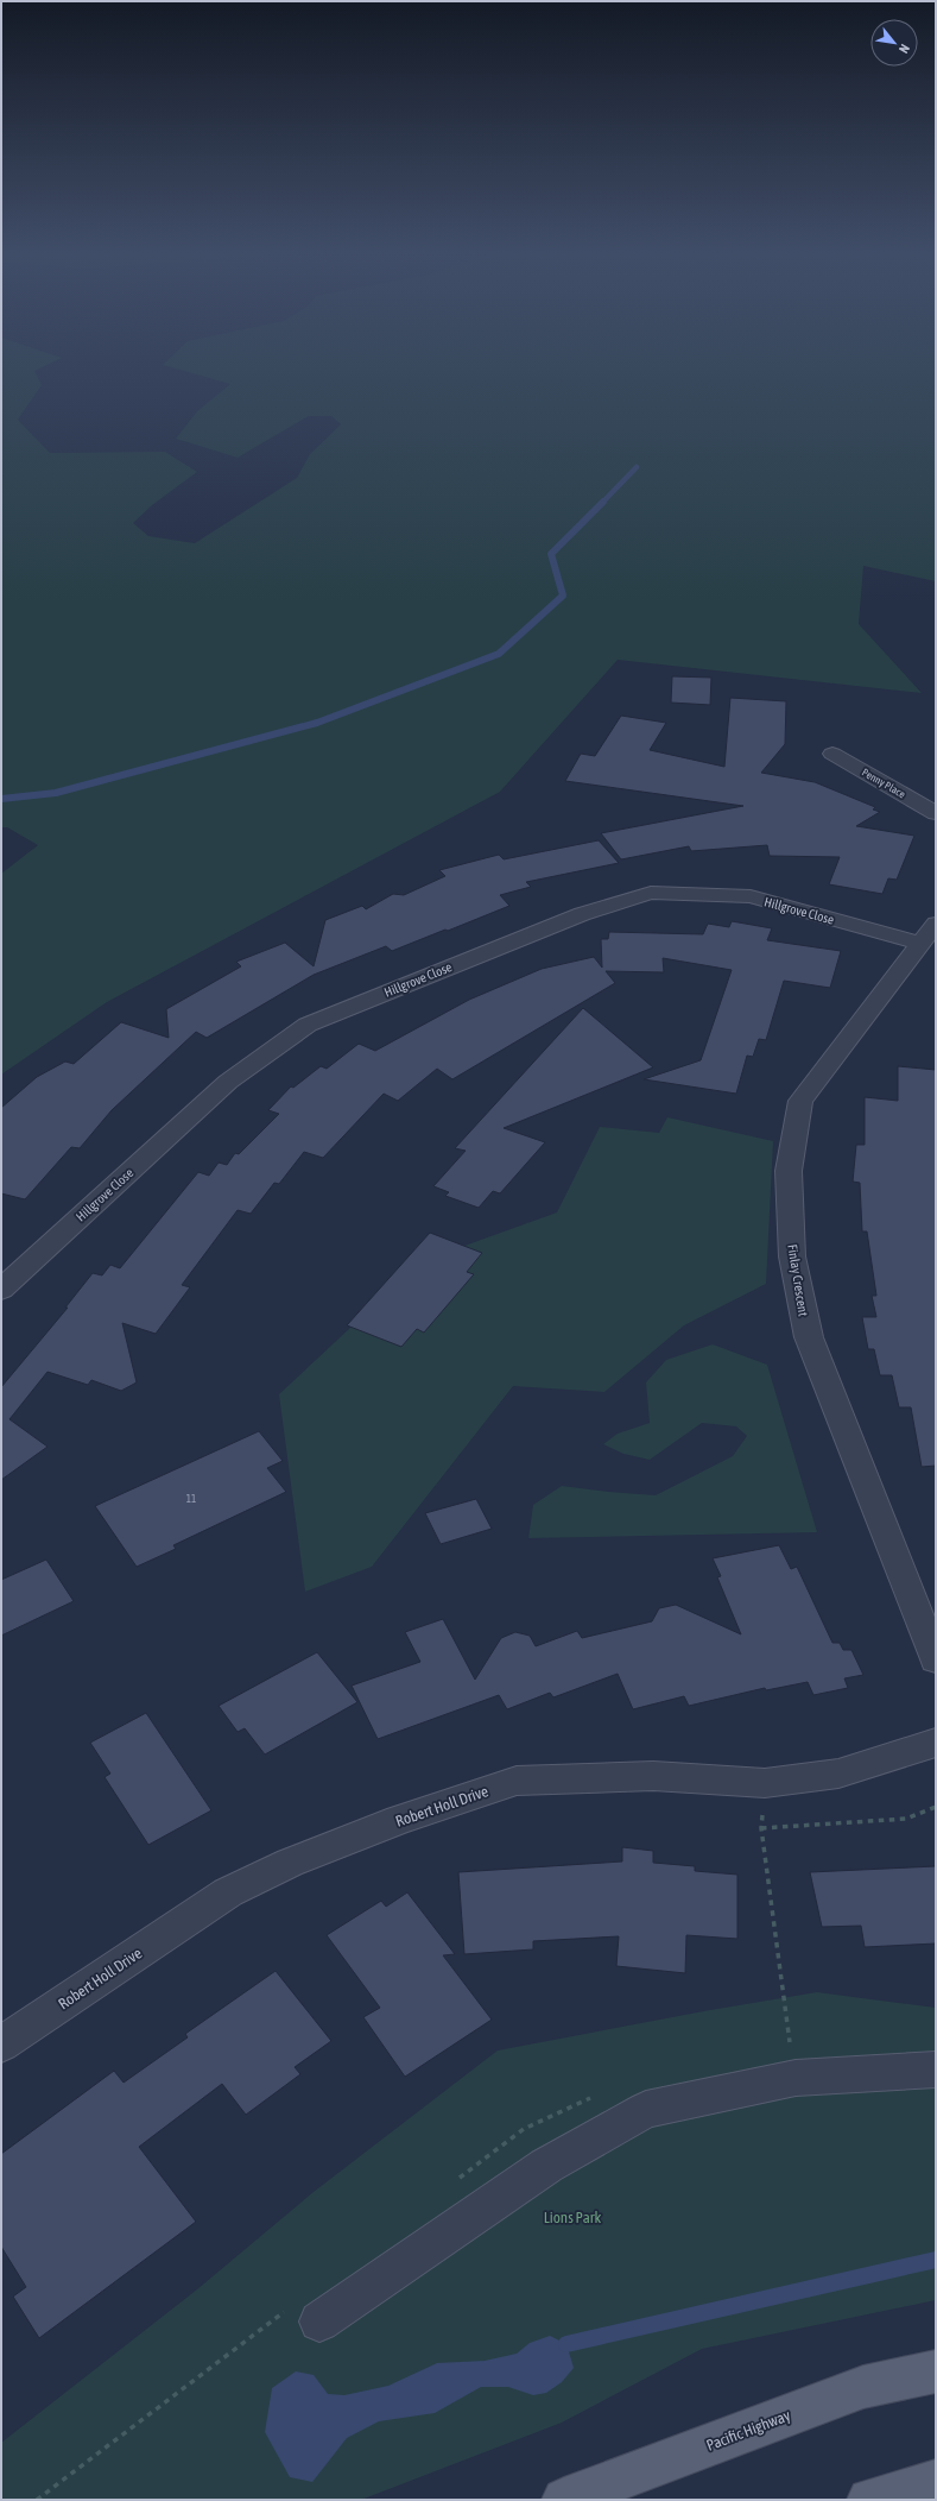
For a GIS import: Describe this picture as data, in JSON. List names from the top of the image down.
{
  "streets": {
    "main road": ["Pacific Highway"],
    "street": [
      "Penny Place",
      "Hillgrove Close",
      "Finlay Crescent",
      "Robert Holl Drive"
    ]
  },
  "crossings": [
    ["Hillgrove Close", "Finlay Crescent"]
  ],
  "parks": ["Lions Park"],
  "house_numbers": ["11"],
  "north": "bottom right"
}
